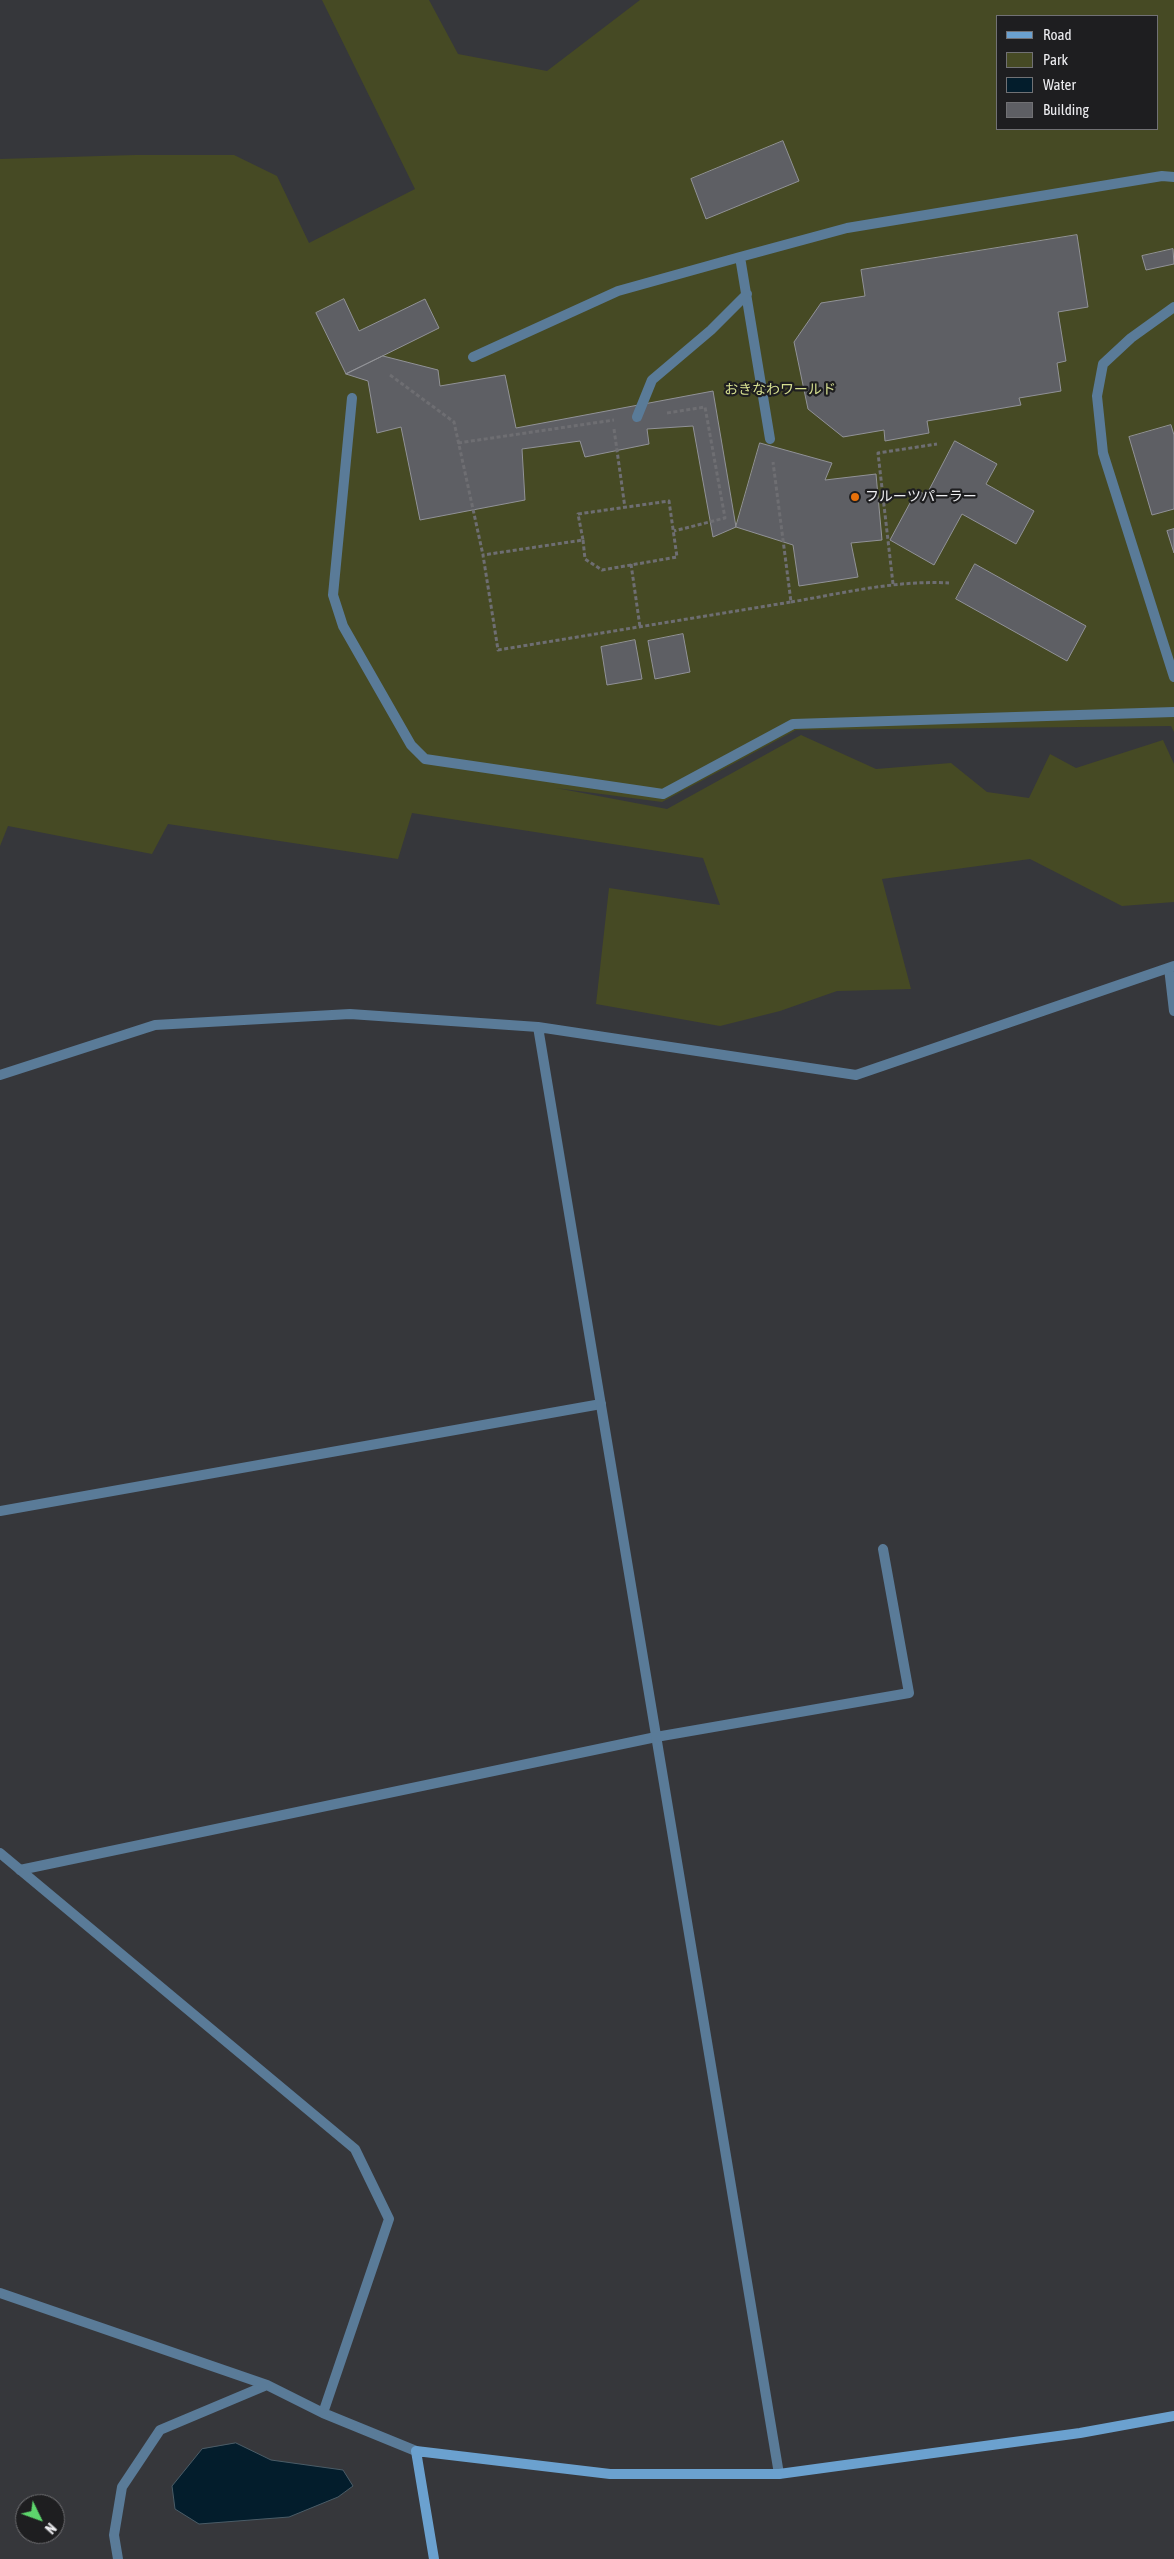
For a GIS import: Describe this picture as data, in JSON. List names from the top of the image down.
{
  "parks": ["おきなわワールド"],
  "places": ["フルーツパーラー"],
  "legend": [
    "Road",
    "Park",
    "Water",
    "Building"
  ],
  "north": "bottom right"
}
